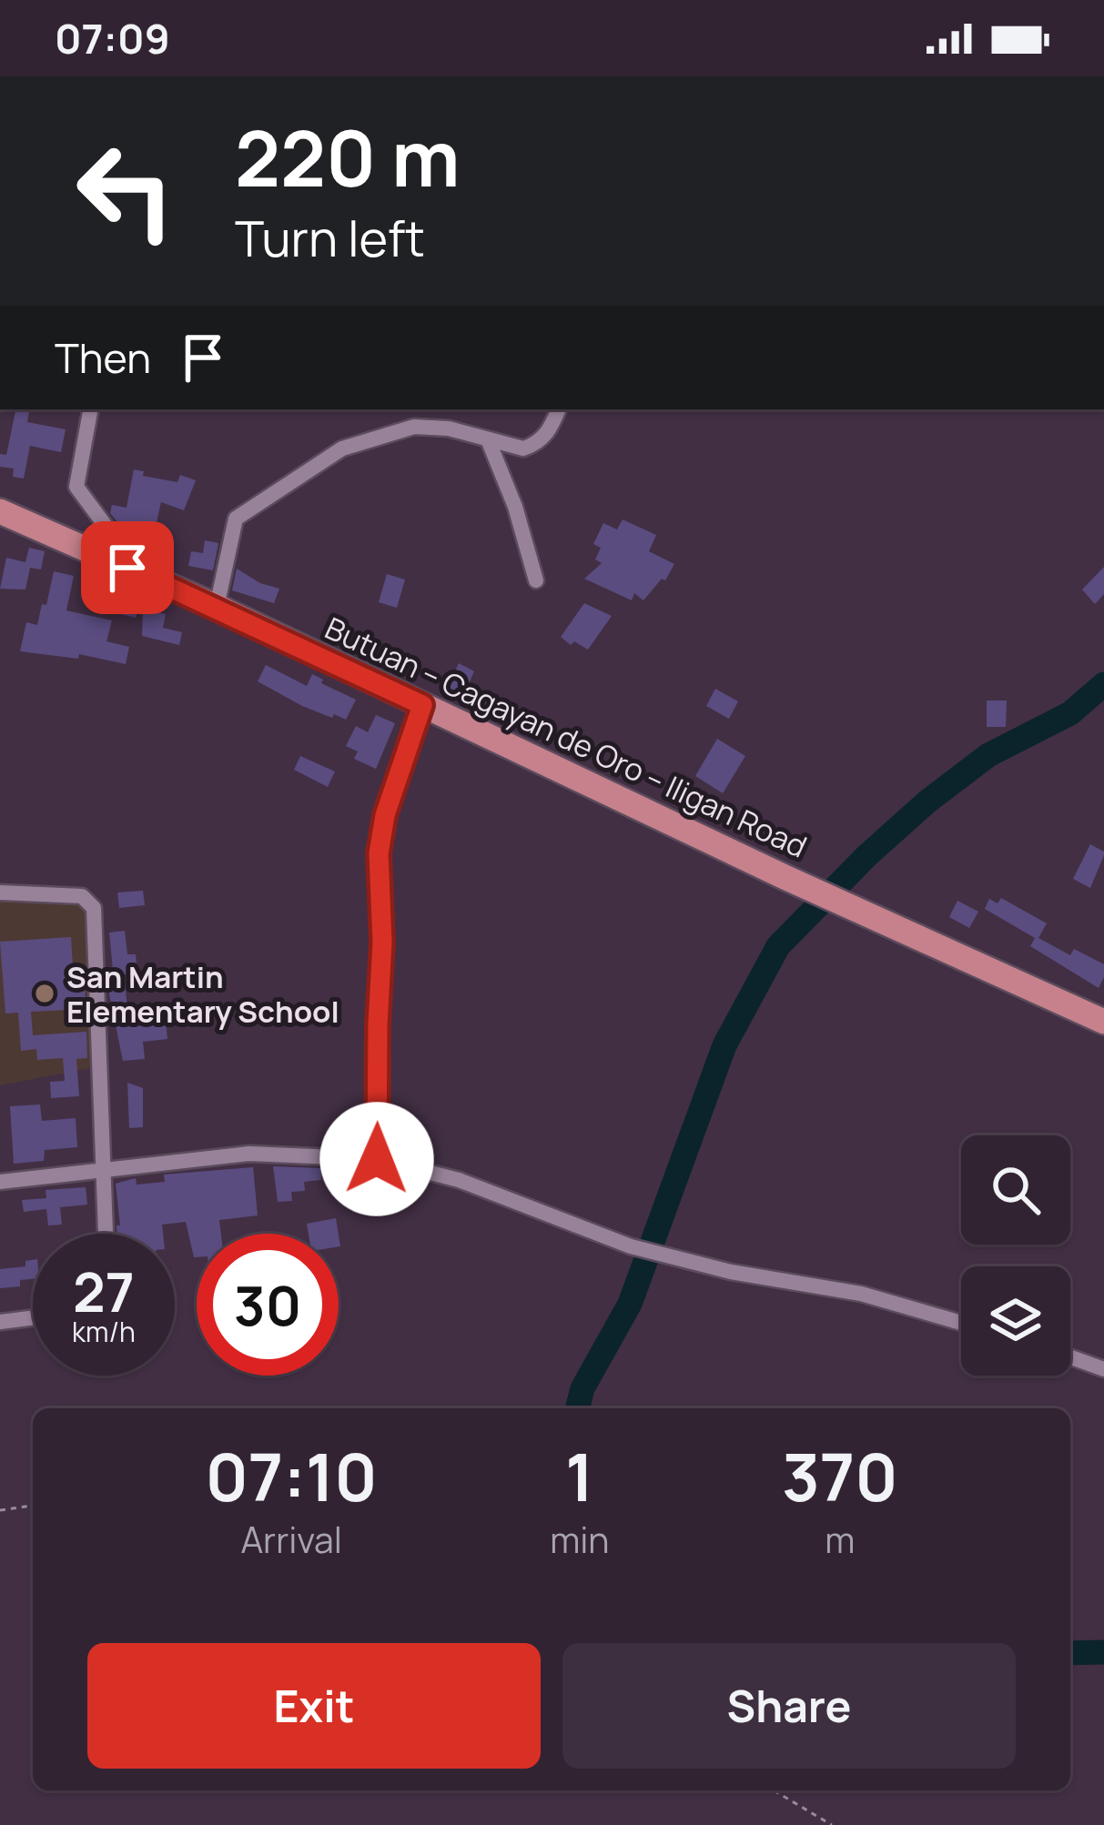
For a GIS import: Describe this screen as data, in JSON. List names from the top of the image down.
{
  "streets": {
    "highway": ["Butuan – Cagayan de Oro – Iligan Road"]
  },
  "places": ["San Martin Elementary School"],
  "page": {
    "status": "07:09",
    "turn": ["220 m", "Turn left"],
    "then": "Then",
    "speed": "27 km/h",
    "limit": "30",
    "eta": [
      "07:10",
      "Arrival",
      "1",
      "min",
      "370",
      "m"
    ],
    "buttons": ["Exit", "Share"]
  }
}
